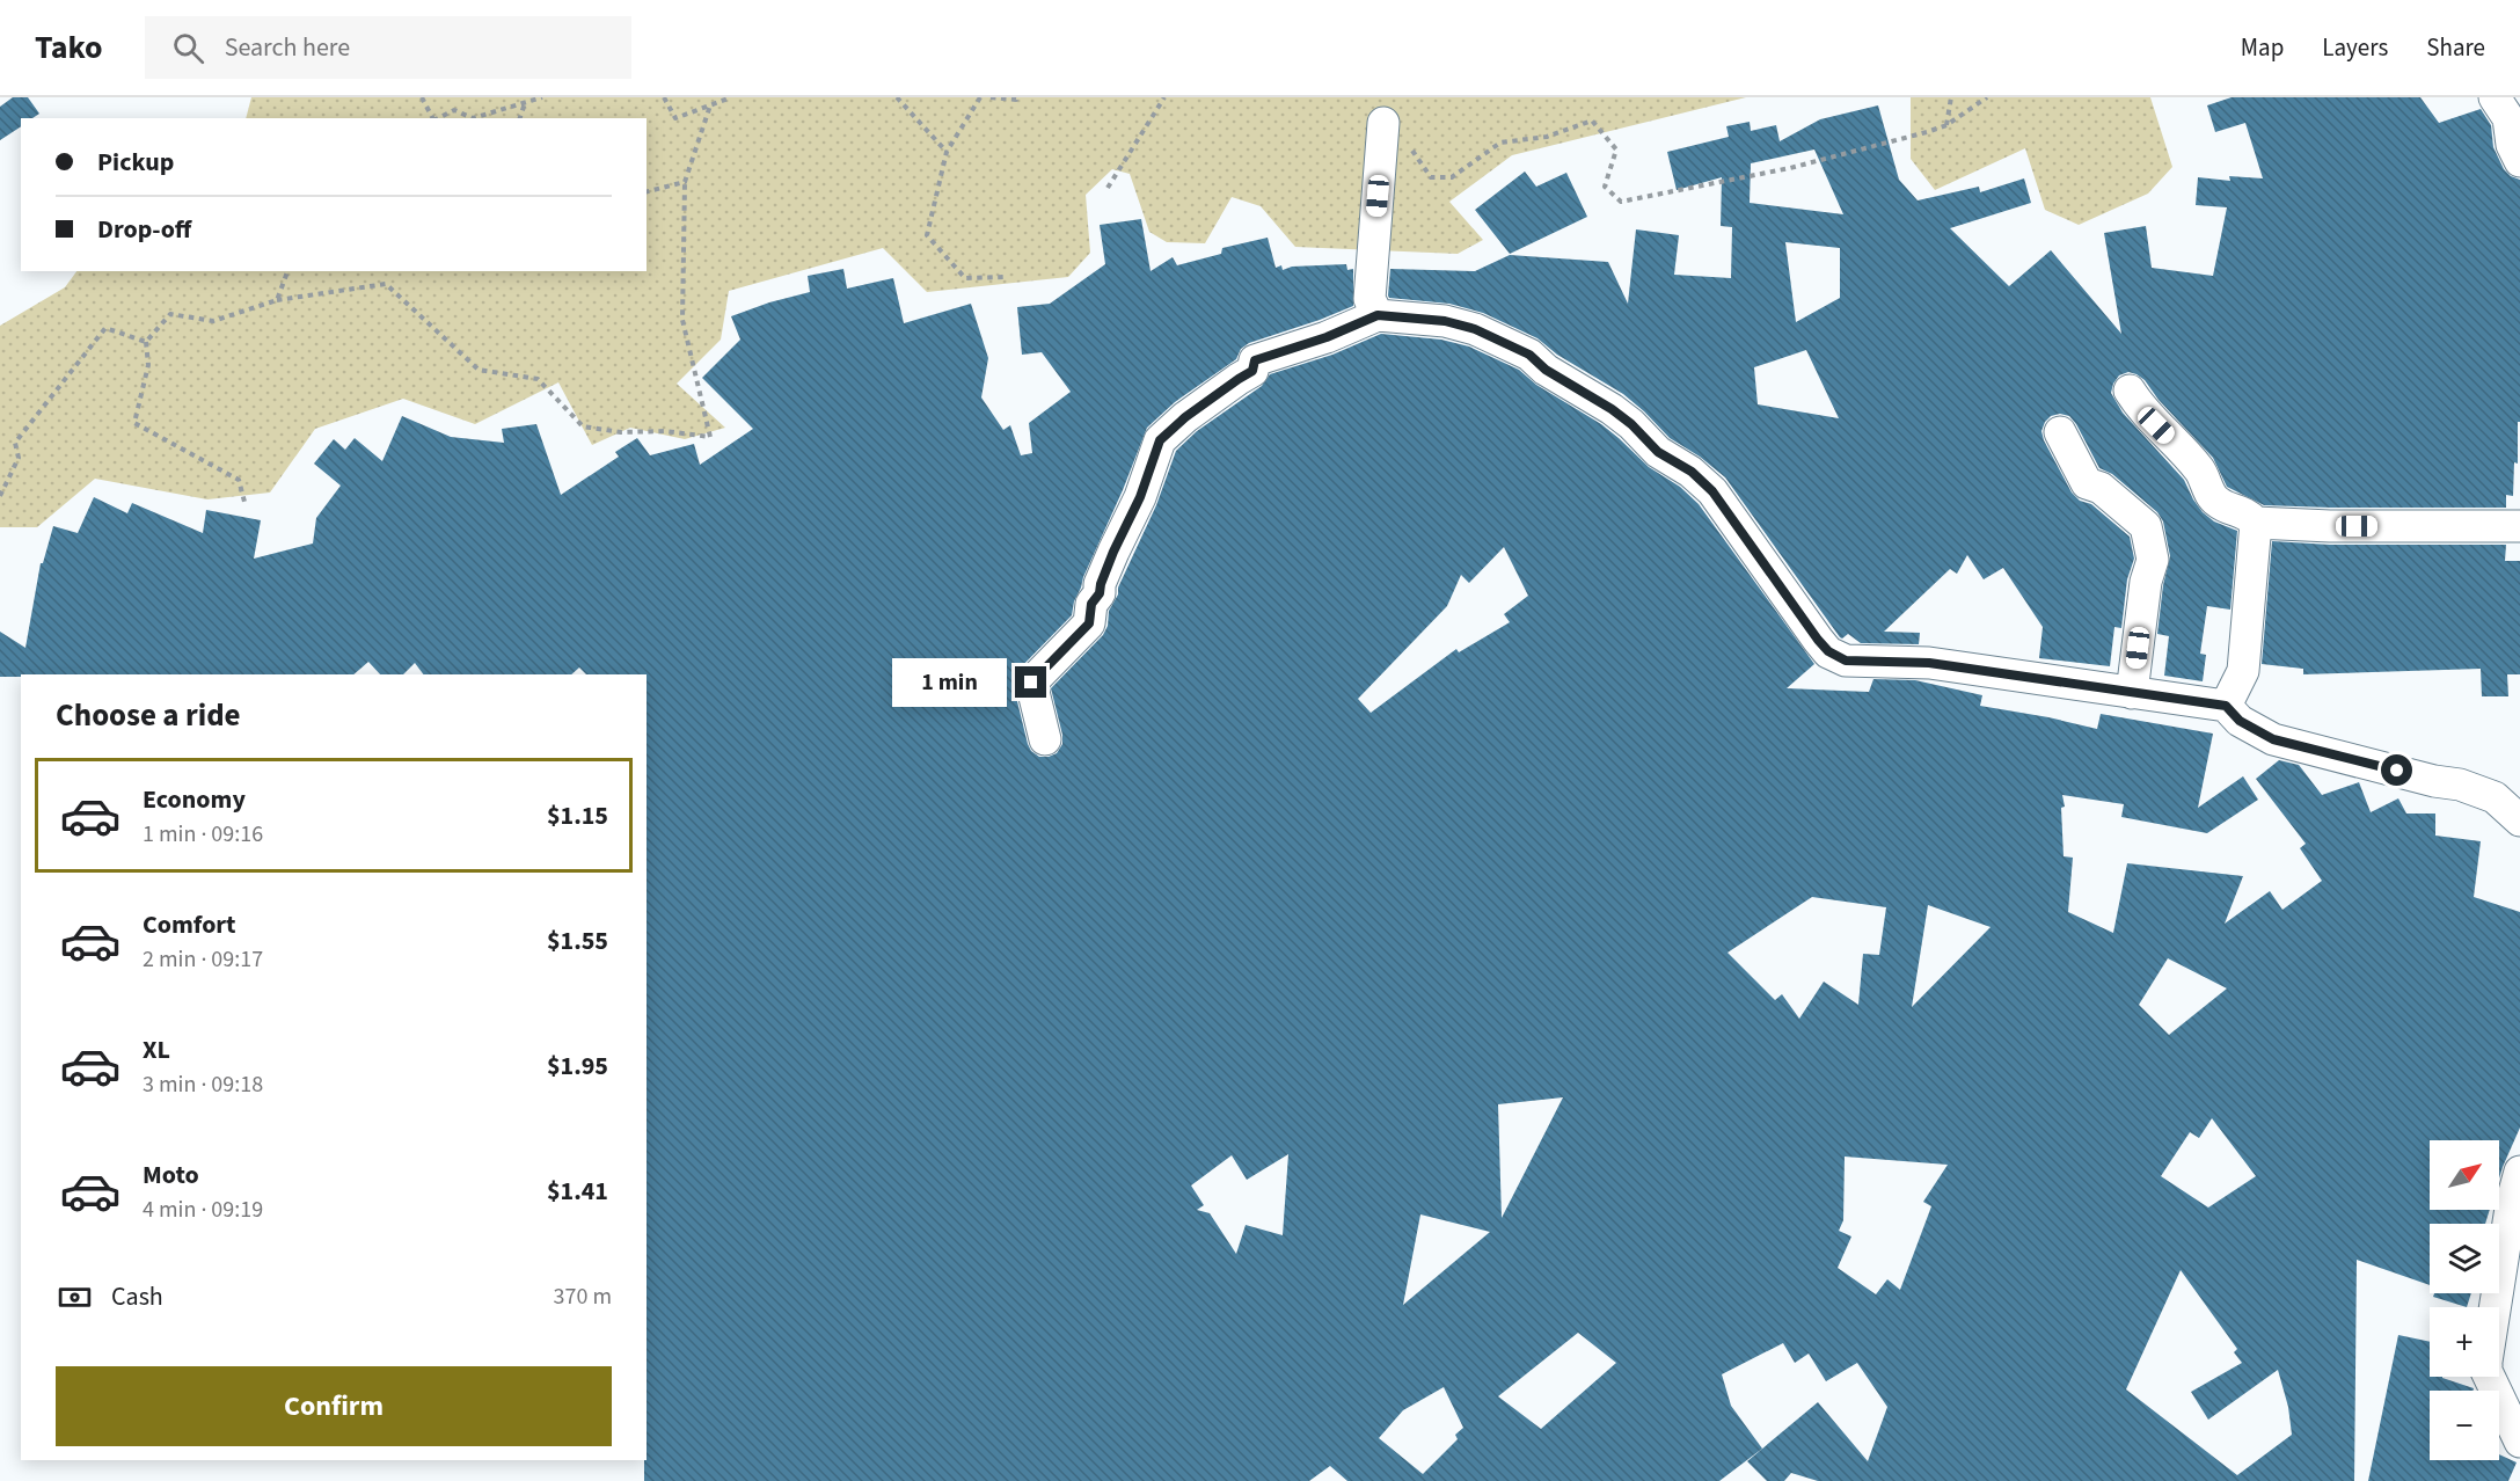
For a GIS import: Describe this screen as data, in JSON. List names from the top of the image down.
{
  "north": "top right",
  "page": {
    "header": "Tako",
    "search": "Search here",
    "nav": ["Map", "Layers", "Share"],
    "banner": ["Pickup", "Drop-off"],
    "bubble": "1 min",
    "heading": "Choose a ride",
    "list": [
      {
        "name": "Economy",
        "note": "1 min · 09:16",
        "value": "$1.15"
      },
      {
        "name": "Comfort",
        "note": "2 min · 09:17",
        "value": "$1.55"
      },
      {
        "name": "XL",
        "note": "3 min · 09:18",
        "value": "$1.95"
      },
      {
        "name": "Moto",
        "note": "4 min · 09:19",
        "value": "$1.41"
      }
    ],
    "map_buttons": ["+", "−"],
    "pay": ["Cash", "370 m"],
    "buttons": "Confirm"
  }
}
